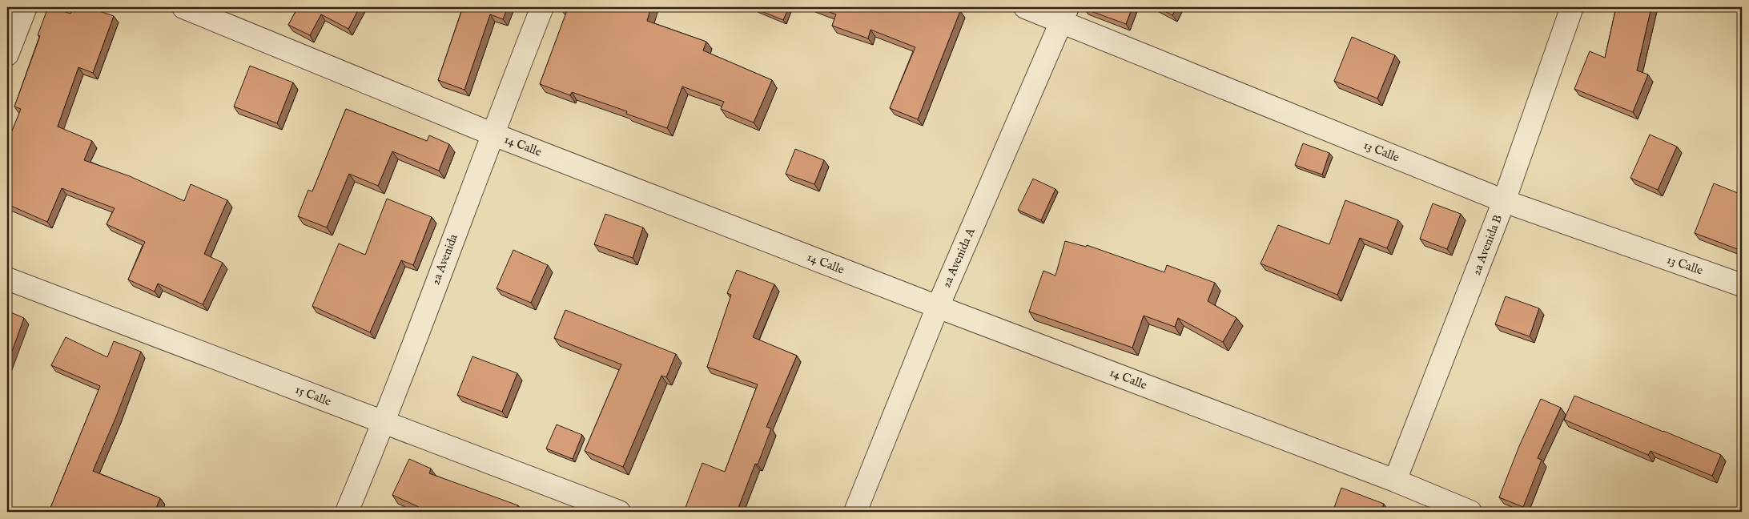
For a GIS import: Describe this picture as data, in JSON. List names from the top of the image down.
{
  "streets": {
    "street": [
      "14 Calle",
      "13 Calle",
      "2a Avenida B",
      "2a Avenida A",
      "2a Avenida",
      "15 Calle"
    ]
  },
  "crossings": [
    ["14 Calle", "2a Avenida B"],
    ["14 Calle", "2a Avenida A"],
    ["14 Calle", "2a Avenida"],
    ["13 Calle", "2a Avenida B"],
    ["13 Calle", "2a Avenida A"],
    ["2a Avenida", "15 Calle"]
  ]
}
